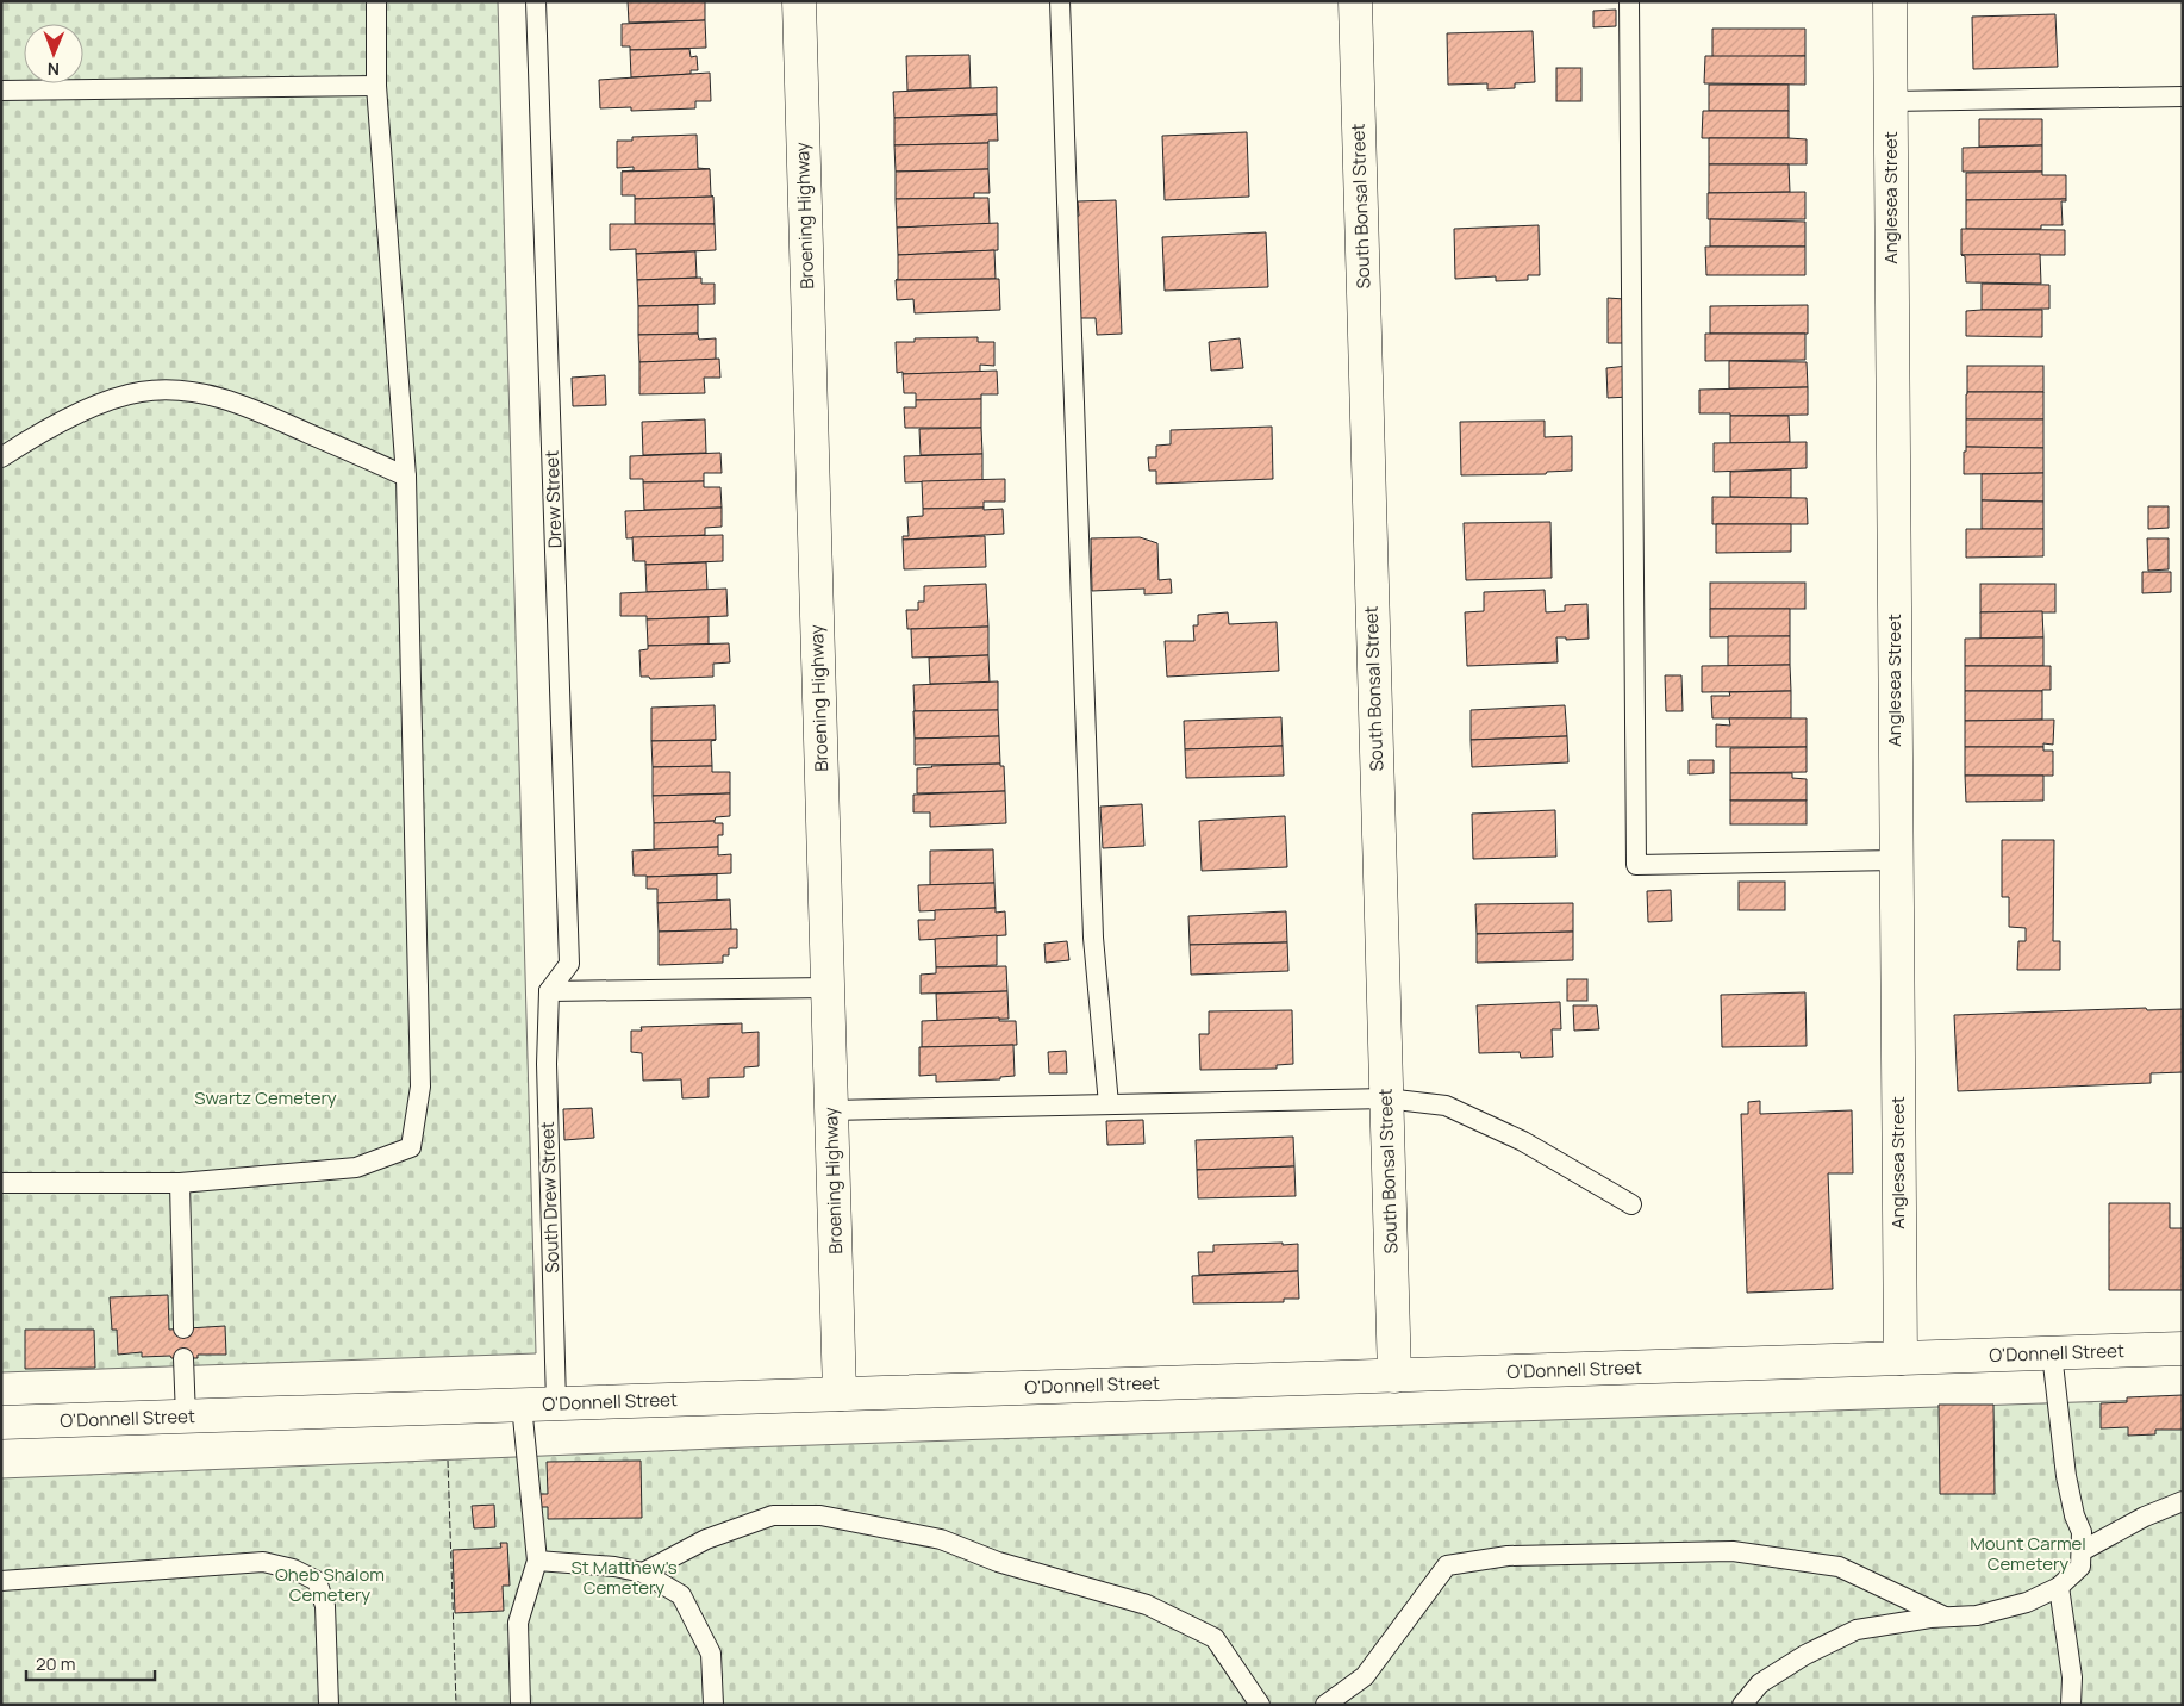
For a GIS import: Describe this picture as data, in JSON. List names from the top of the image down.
{
  "streets": {
    "street": [
      "Anglesea Street",
      "South Bonsal Street",
      "Broening Highway",
      "O'Donnell Street"
    ],
    "lane": ["Drew Street", "South Drew Street"]
  },
  "crossings": [
    ["Anglesea Street", "O'Donnell Street"],
    ["South Bonsal Street", "O'Donnell Street"],
    ["Broening Highway", "O'Donnell Street"],
    ["Drew Street", "South Drew Street"],
    ["South Drew Street", "O'Donnell Street"]
  ],
  "parks": [
    "Swartz Cemetery",
    "Mount Carmel Cemetery",
    "St Matthew's Cemetery",
    "Oheb Shalom Cemetery"
  ],
  "scale_bar": "20 m",
  "north": "bottom"
}
